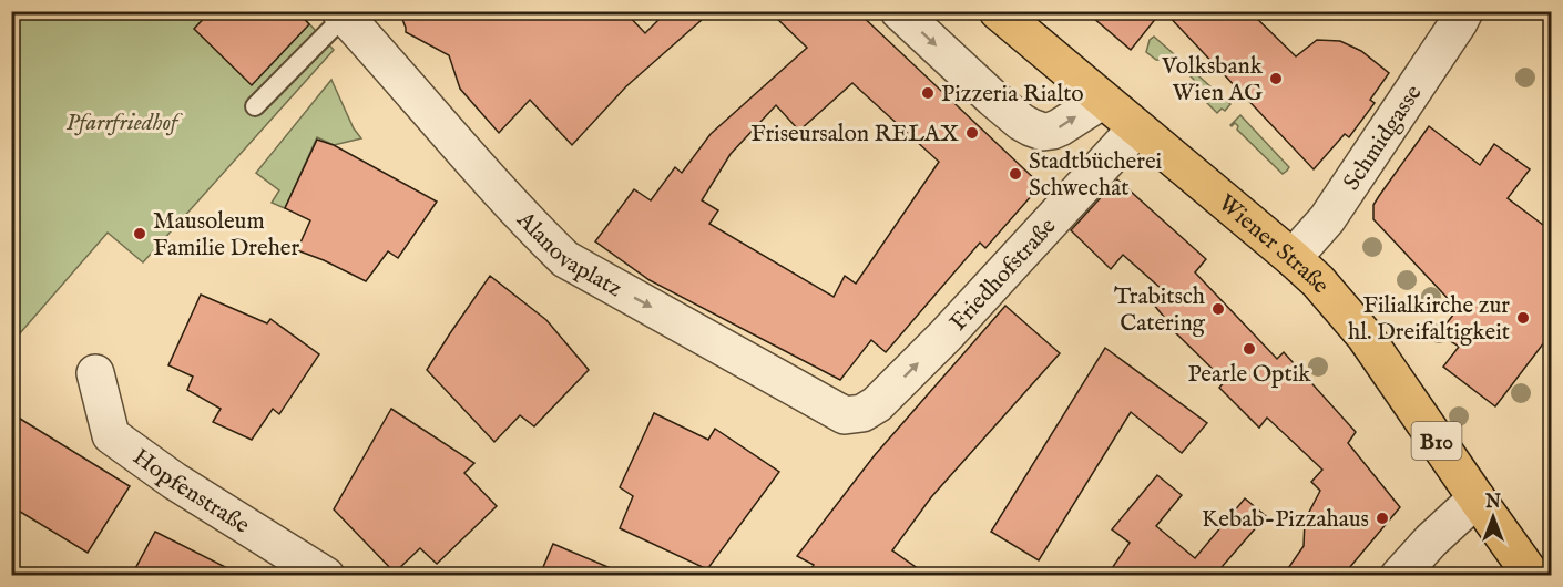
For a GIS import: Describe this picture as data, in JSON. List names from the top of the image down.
{
  "streets": {
    "main road": ["Wiener Straße", "B10"],
    "street": [
      "Schmidgasse",
      "Alanovaplatz",
      "Friedhofstraße",
      "Hopfenstraße"
    ]
  },
  "crossings": [
    ["Schmidgasse", "Wiener Straße"],
    ["Wiener Straße", "Friedhofstraße"],
    ["Alanovaplatz", "Friedhofstraße"]
  ],
  "one_way": ["Alanovaplatz", "Friedhofstraße"],
  "parks": ["Pfarrfriedhof"],
  "places": [
    "Volksbank Wien AG",
    "Pizzeria Rialto",
    "Friseursalon RELAX",
    "Stadtbücherei Schwechat",
    "Mausoleum Familie Dreher",
    "Trabitsch Catering",
    "Filialkirche zur hl. Dreifaltigkeit",
    "Pearle Optik",
    "Kebab-Pizzahaus"
  ],
  "north": "top"
}
